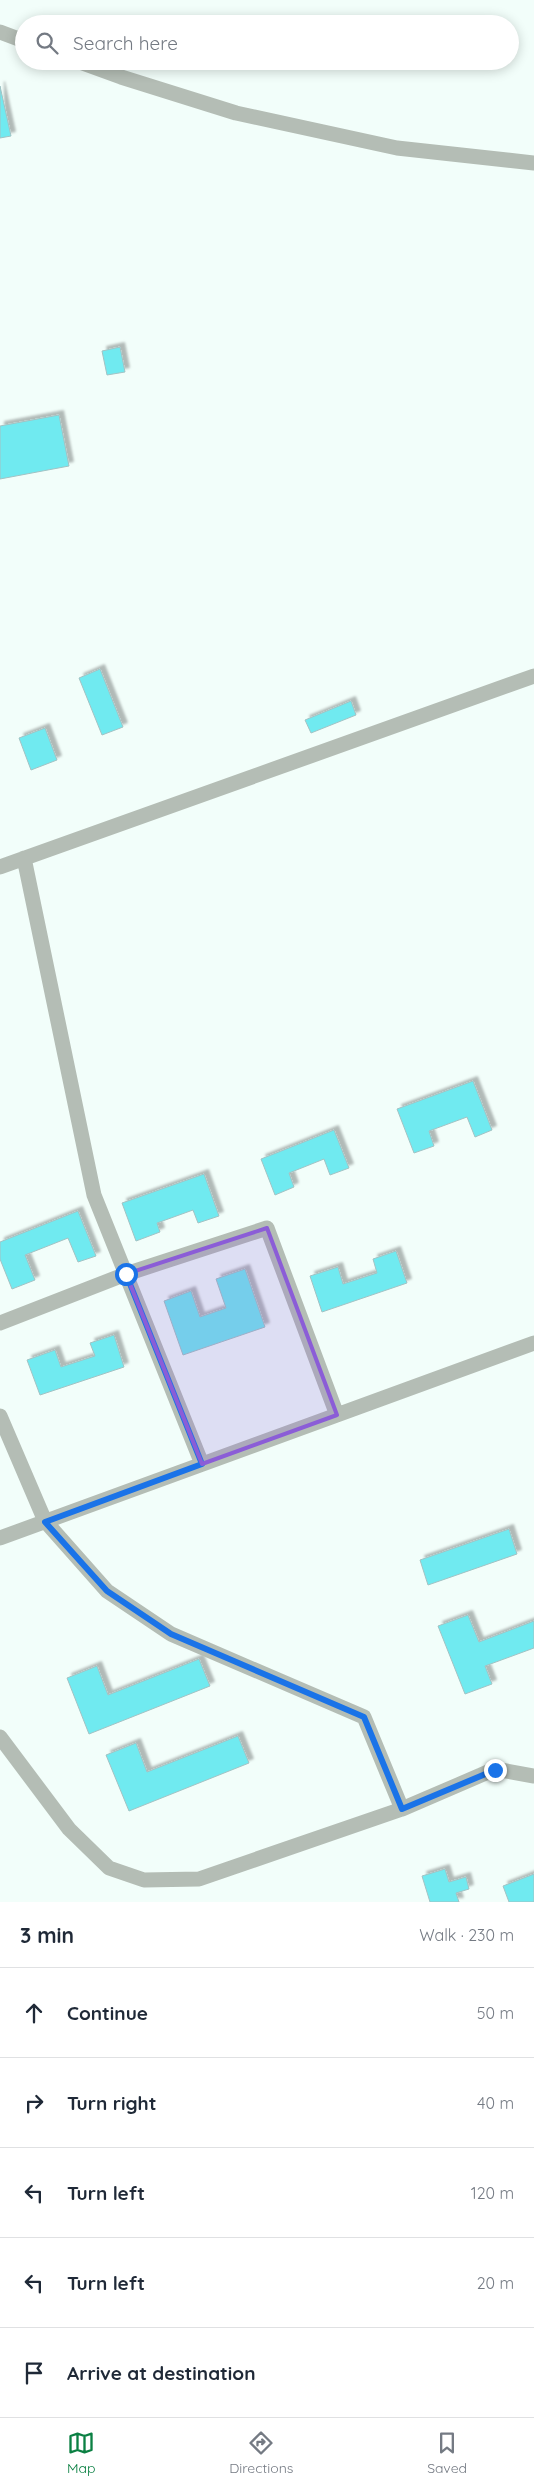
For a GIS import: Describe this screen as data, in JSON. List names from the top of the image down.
{
  "page": {
    "search": "Search here",
    "heading": ["3 min", "Walk · 230 m"],
    "list": [
      ["Continue", "50 m"],
      ["Turn right", "40 m"],
      ["Turn left", "120 m"],
      ["Turn left", "20 m"],
      "Arrive at destination"
    ],
    "nav": ["Map", "Directions", "Saved"]
  }
}
